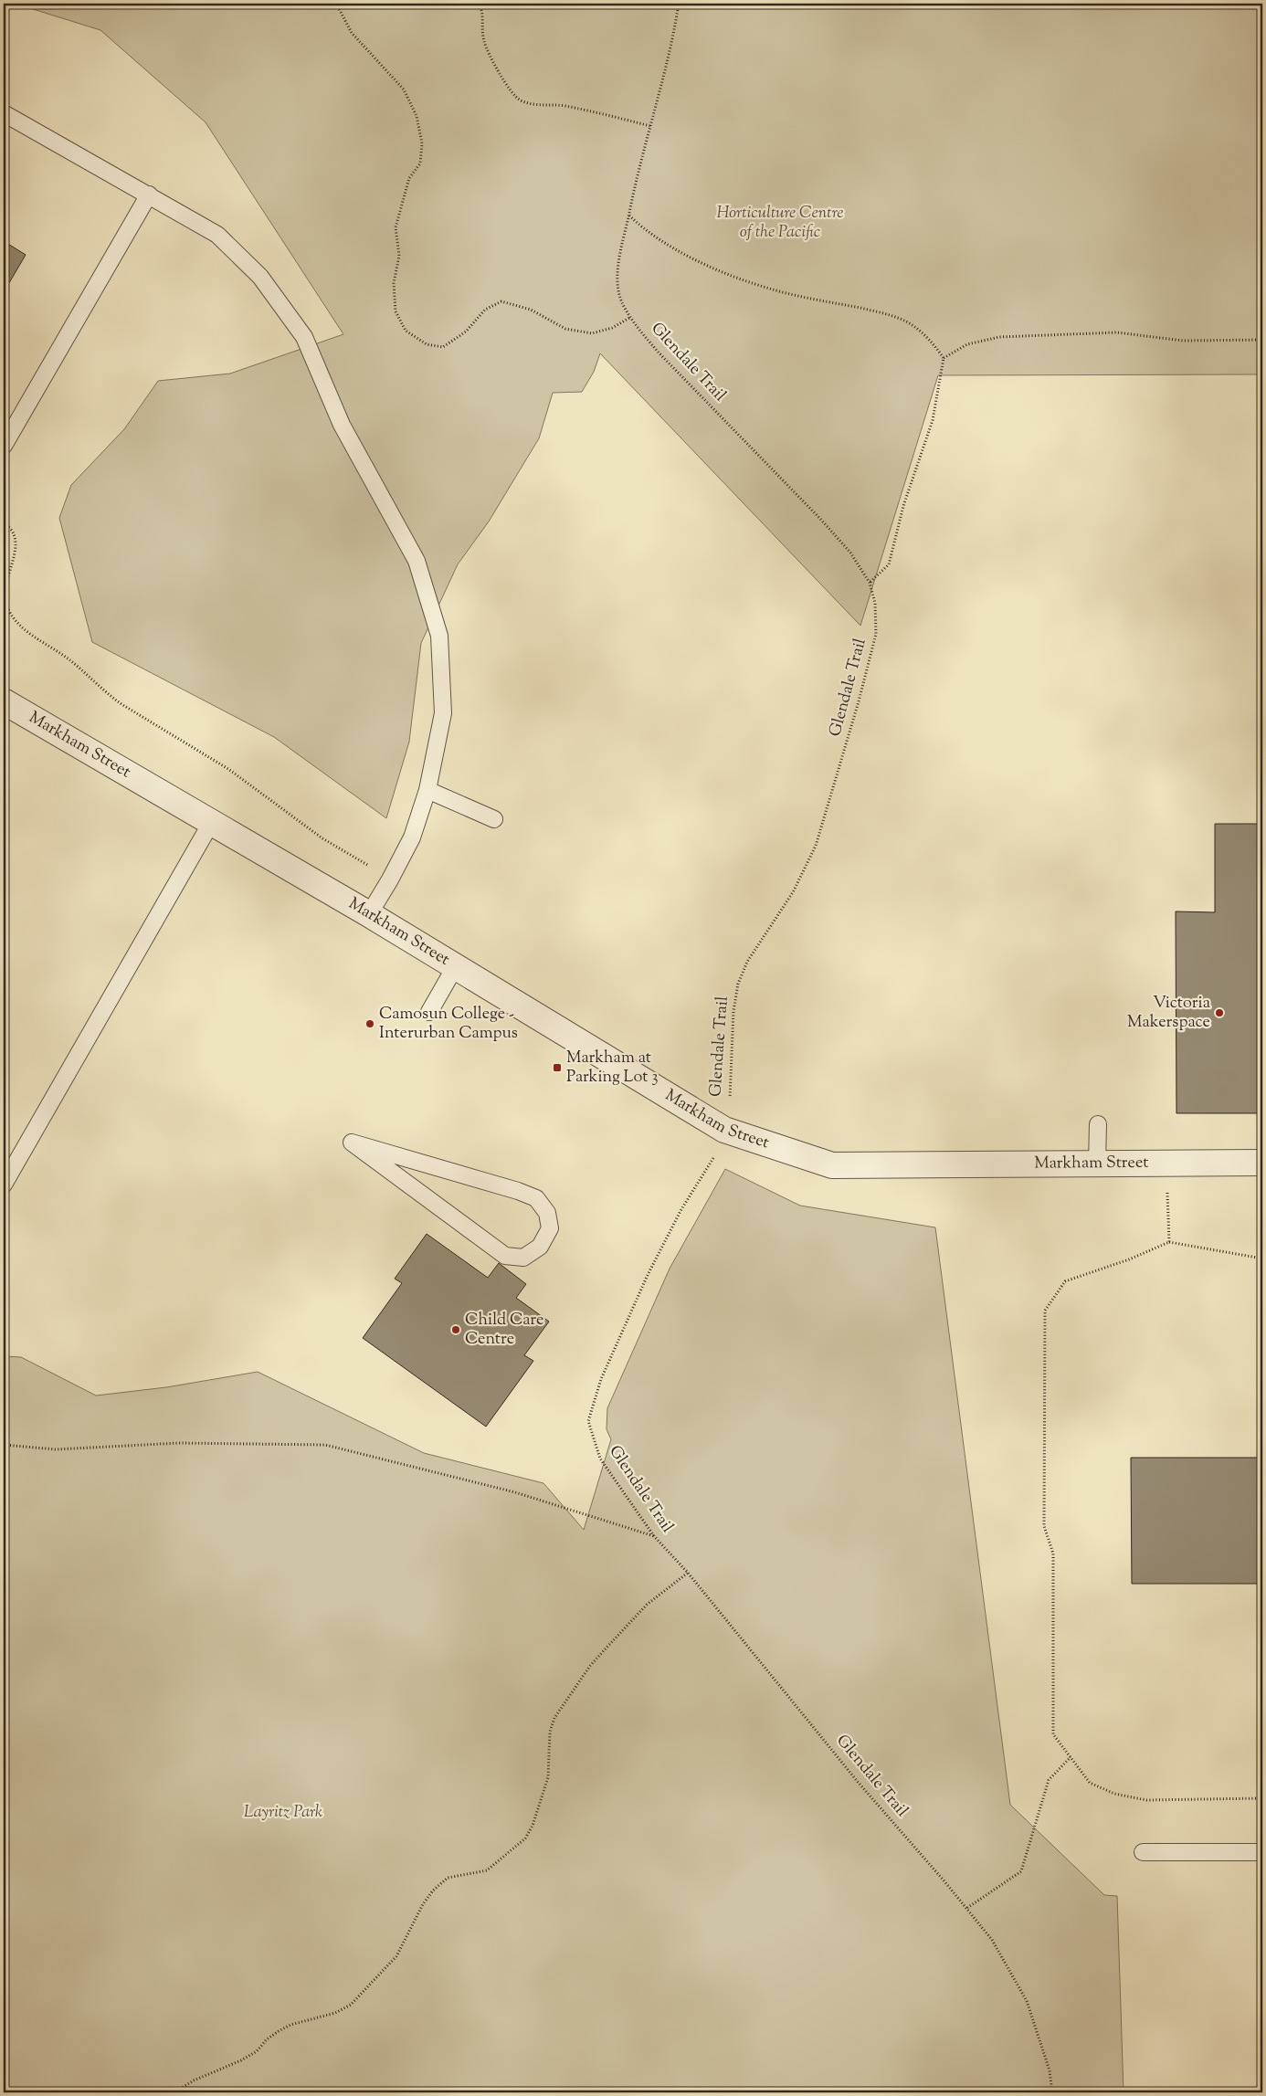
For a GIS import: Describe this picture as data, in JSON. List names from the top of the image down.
{
  "streets": {
    "street": ["Markham Street"],
    "path": ["Glendale Trail"]
  },
  "crossings": [
    ["Glendale Trail", "Markham Street"]
  ],
  "parks": ["Horticulture Centre of the Pacific", "Layritz Park"],
  "places": {
    "other": ["Victoria Makerspace", "Camosun College - Interurban Campus", "Child Care Centre"],
    "transit": ["Markham at Parking Lot 3"]
  }
}
